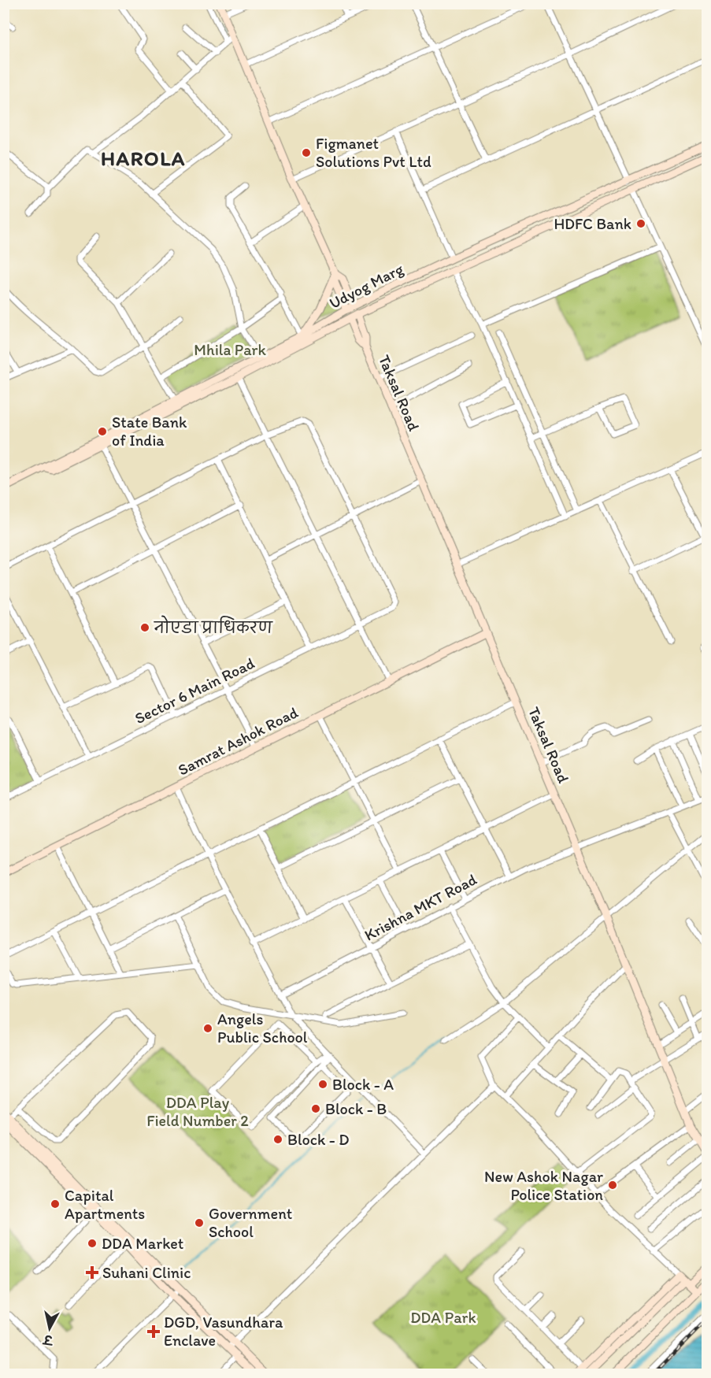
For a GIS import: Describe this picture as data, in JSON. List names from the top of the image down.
{
  "streets": {
    "street": [
      "Udyog Marg",
      "Taksal Road",
      "Sector 6 Main Road",
      "Samrat Ashok Road",
      "Krishna MKT Road"
    ]
  },
  "crossings": [
    ["Udyog Marg", "Taksal Road"],
    ["Taksal Road", "Samrat Ashok Road"],
    ["Taksal Road", "Krishna MKT Road"]
  ],
  "districts": ["HAROLA"],
  "parks": ["Mhila Park", "DDA Play Field Number 2", "DDA Park"],
  "places": {
    "other": [
      "Figmanet Solutions Pvt Ltd",
      "HDFC Bank",
      "State Bank of India",
      "नोएडा प्राधिकरण",
      "Angels Public School",
      "Block - A",
      "Block - B",
      "Block - D",
      "New Ashok Nagar Police Station",
      "Capital Apartments",
      "Government School",
      "DDA Market"
    ],
    "health": ["Suhani Clinic", "DGD, Vasundhara Enclave"]
  },
  "north": "bottom"
}
